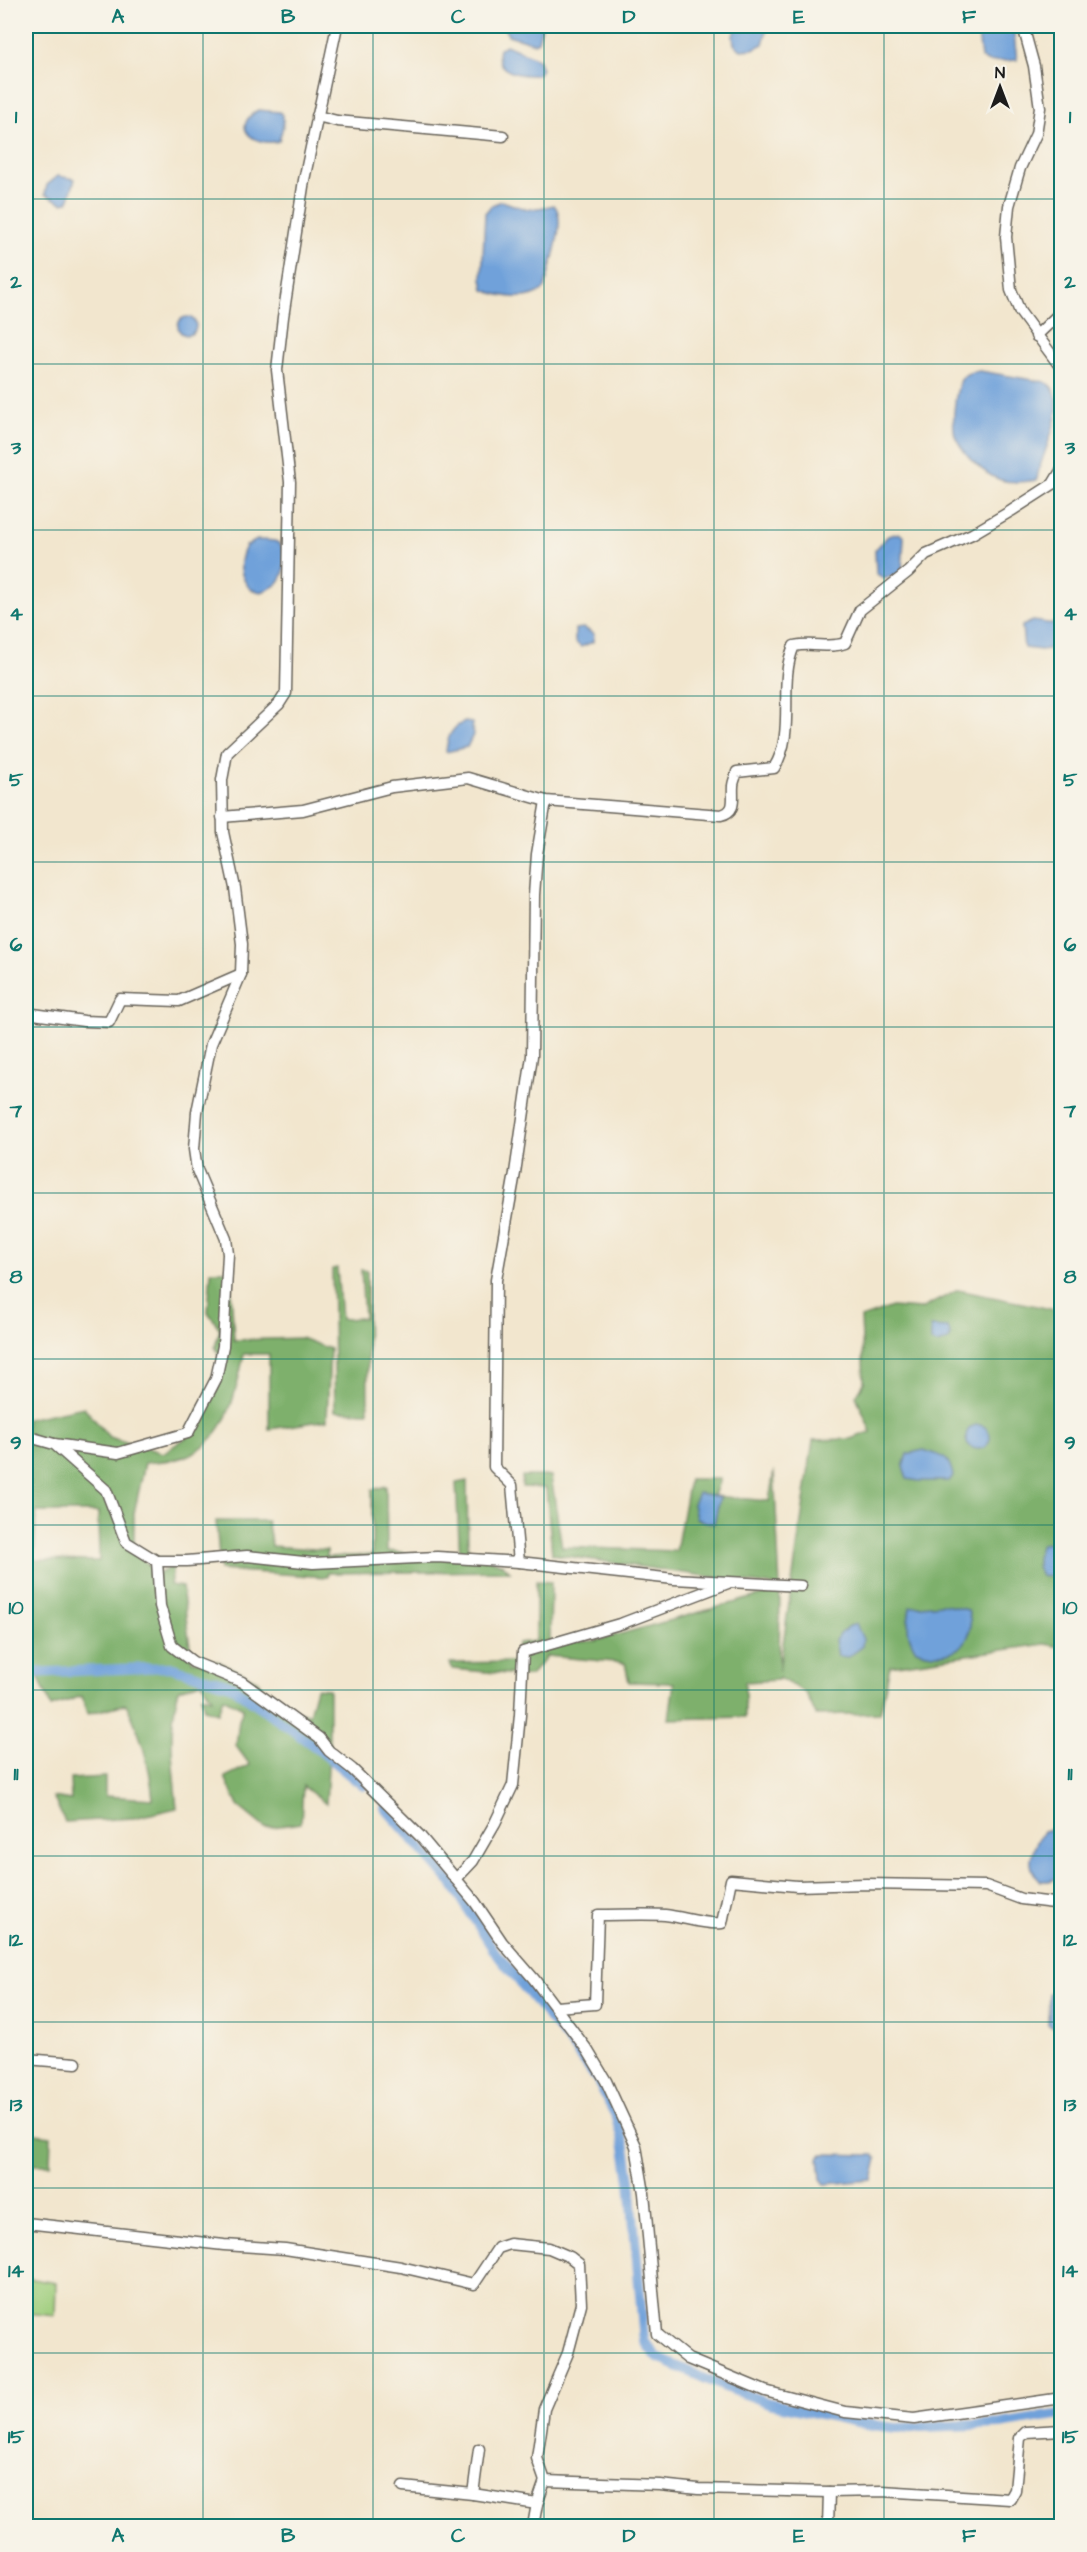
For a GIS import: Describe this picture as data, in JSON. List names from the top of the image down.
{
  "north": "top",
  "grid": {
    "columns": [
      "A",
      "B",
      "C",
      "D",
      "E",
      "F"
    ],
    "rows": [
      "1",
      "2",
      "3",
      "4",
      "5",
      "6",
      "7",
      "8",
      "9",
      "10",
      "11",
      "12",
      "13",
      "14",
      "15"
    ]
  }
}
